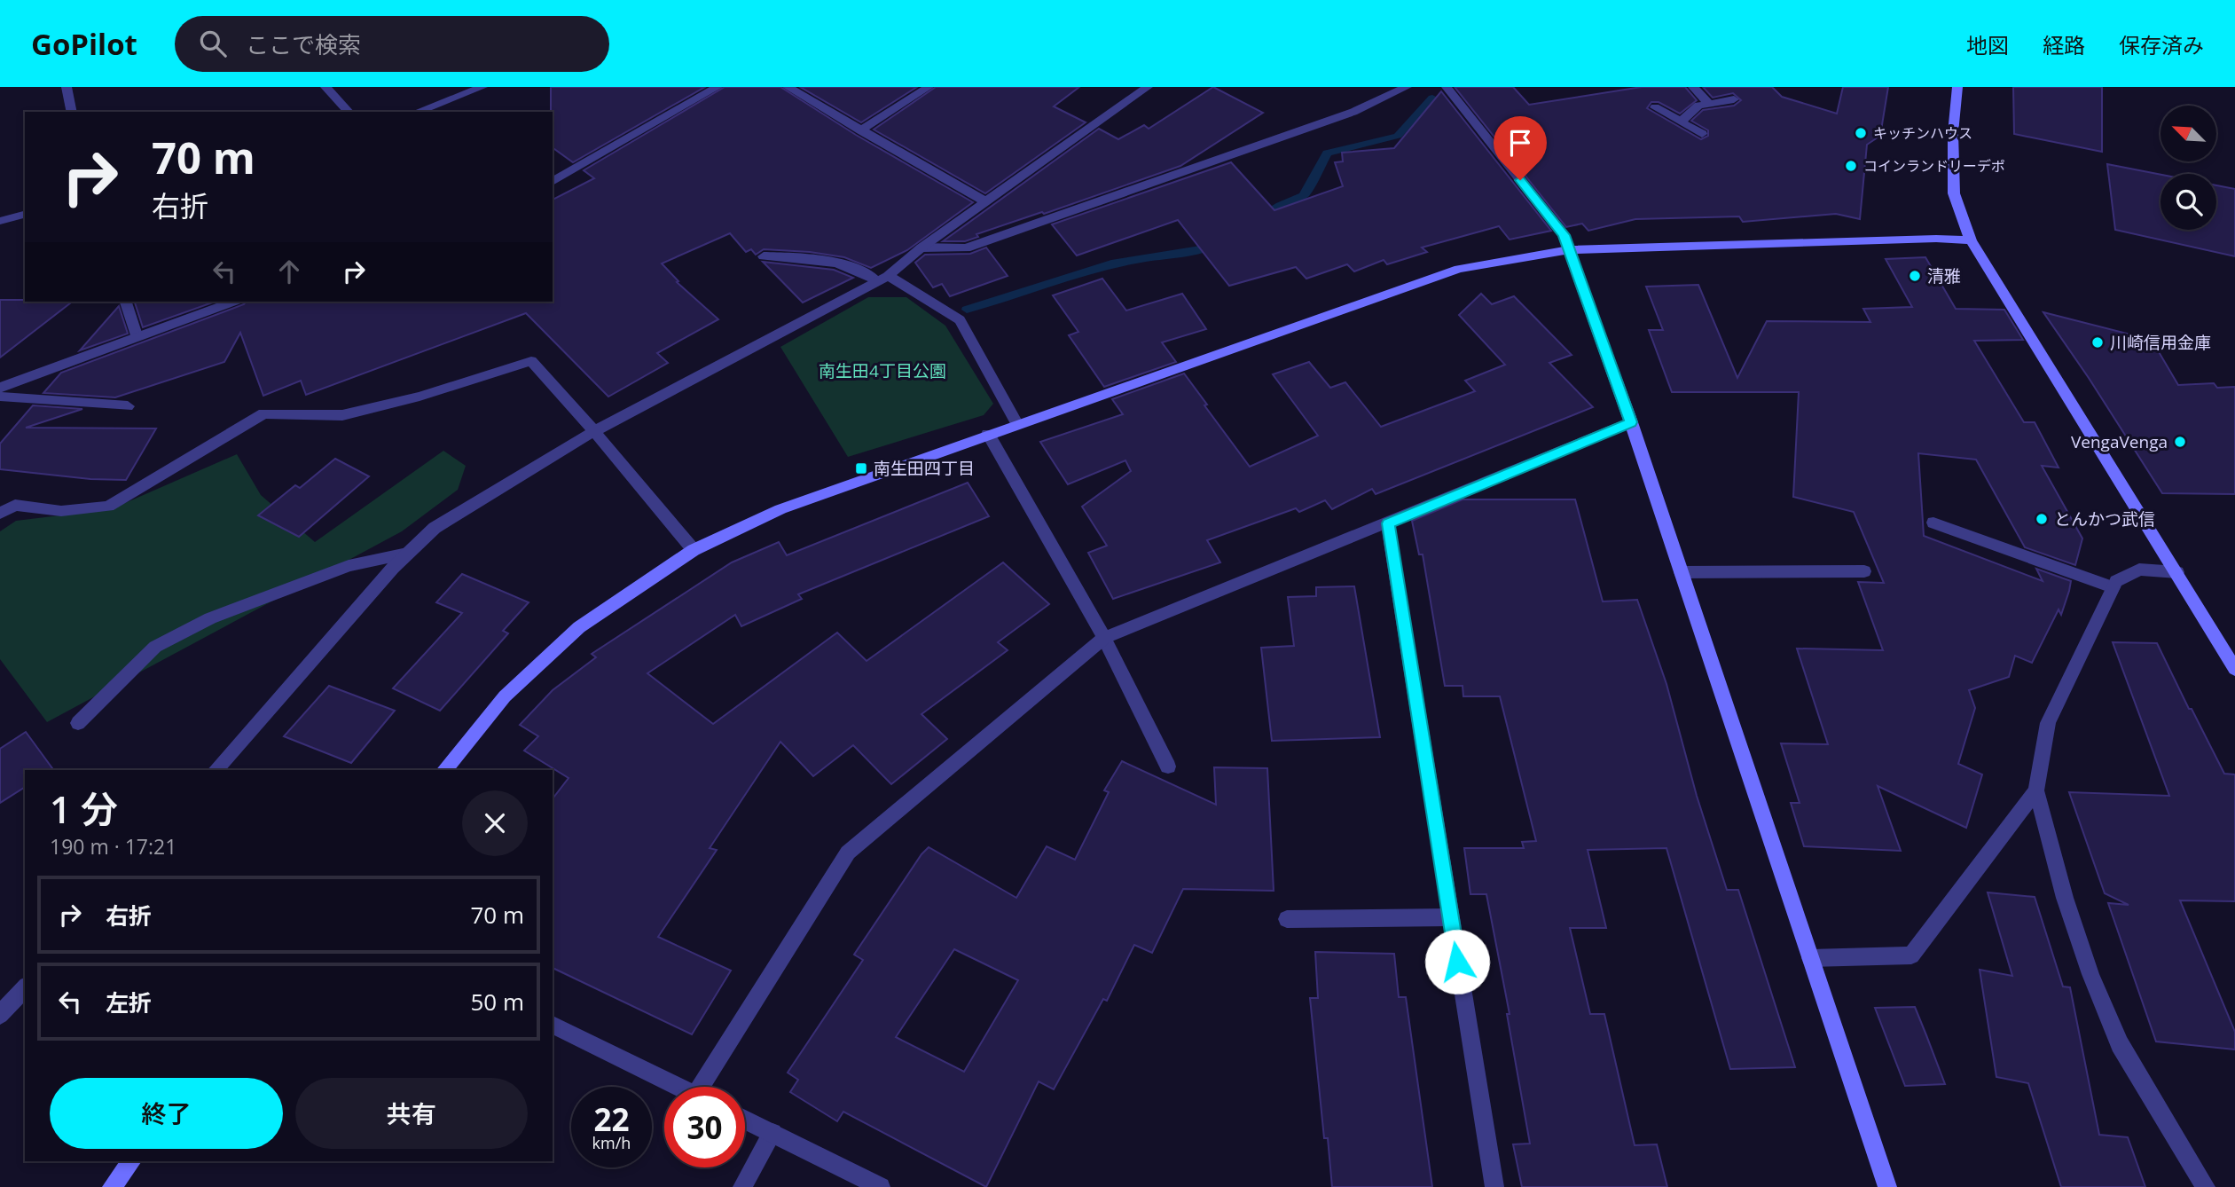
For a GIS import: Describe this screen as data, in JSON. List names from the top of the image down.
{
  "parks": ["南生田4丁目公園"],
  "places": {
    "other": [
      "キッチンハウス",
      "コインランドリーデポ",
      "清雅",
      "川崎信用金庫",
      "VengaVenga",
      "とんかつ武信"
    ],
    "transit": ["南生田四丁目"]
  },
  "north": "top left",
  "page": {
    "header": "GoPilot",
    "search": "ここで検索",
    "nav": ["地図", "経路", "保存済み"],
    "turn": ["70 m", "右折"],
    "heading": ["1 分", "190 m · 17:21"],
    "list": [
      {
        "name": "右折",
        "value": "70 m"
      },
      {
        "name": "左折",
        "value": "50 m"
      }
    ],
    "buttons": ["終了", "共有"],
    "speed": "22 km/h",
    "limit": "30"
  }
}
